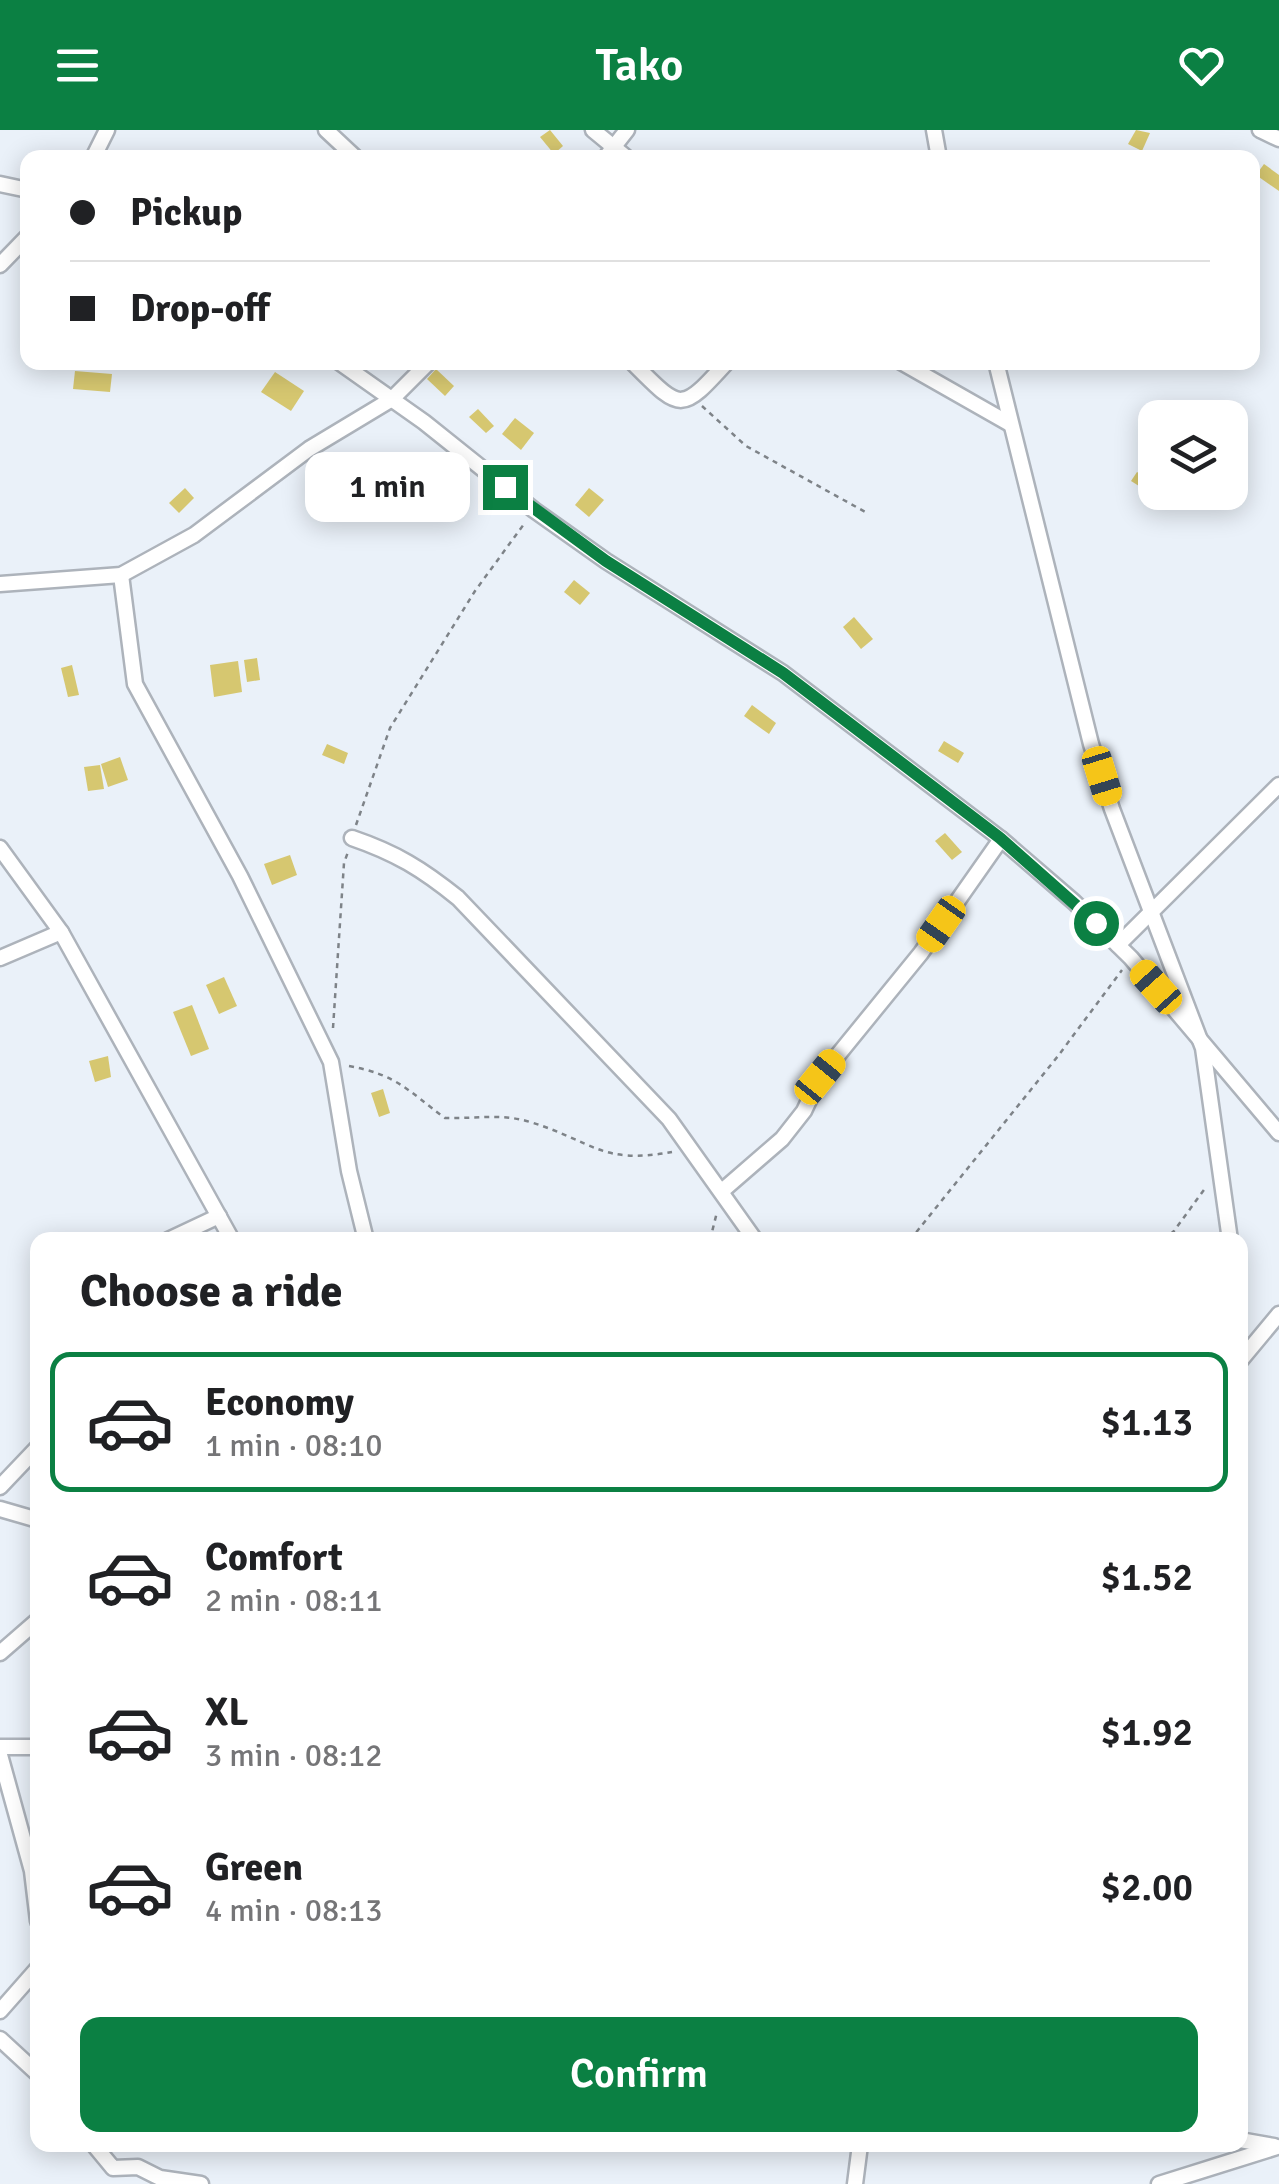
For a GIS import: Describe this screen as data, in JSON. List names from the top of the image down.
{
  "page": {
    "header": "Tako",
    "banner": ["Pickup", "Drop-off"],
    "bubble": "1 min",
    "heading": "Choose a ride",
    "list": [
      {
        "name": "Economy",
        "note": "1 min · 08:10",
        "value": "$1.13"
      },
      {
        "name": "Comfort",
        "note": "2 min · 08:11",
        "value": "$1.52"
      },
      {
        "name": "XL",
        "note": "3 min · 08:12",
        "value": "$1.92"
      },
      {
        "name": "Green",
        "note": "4 min · 08:13",
        "value": "$2.00"
      }
    ],
    "buttons": "Confirm"
  }
}
